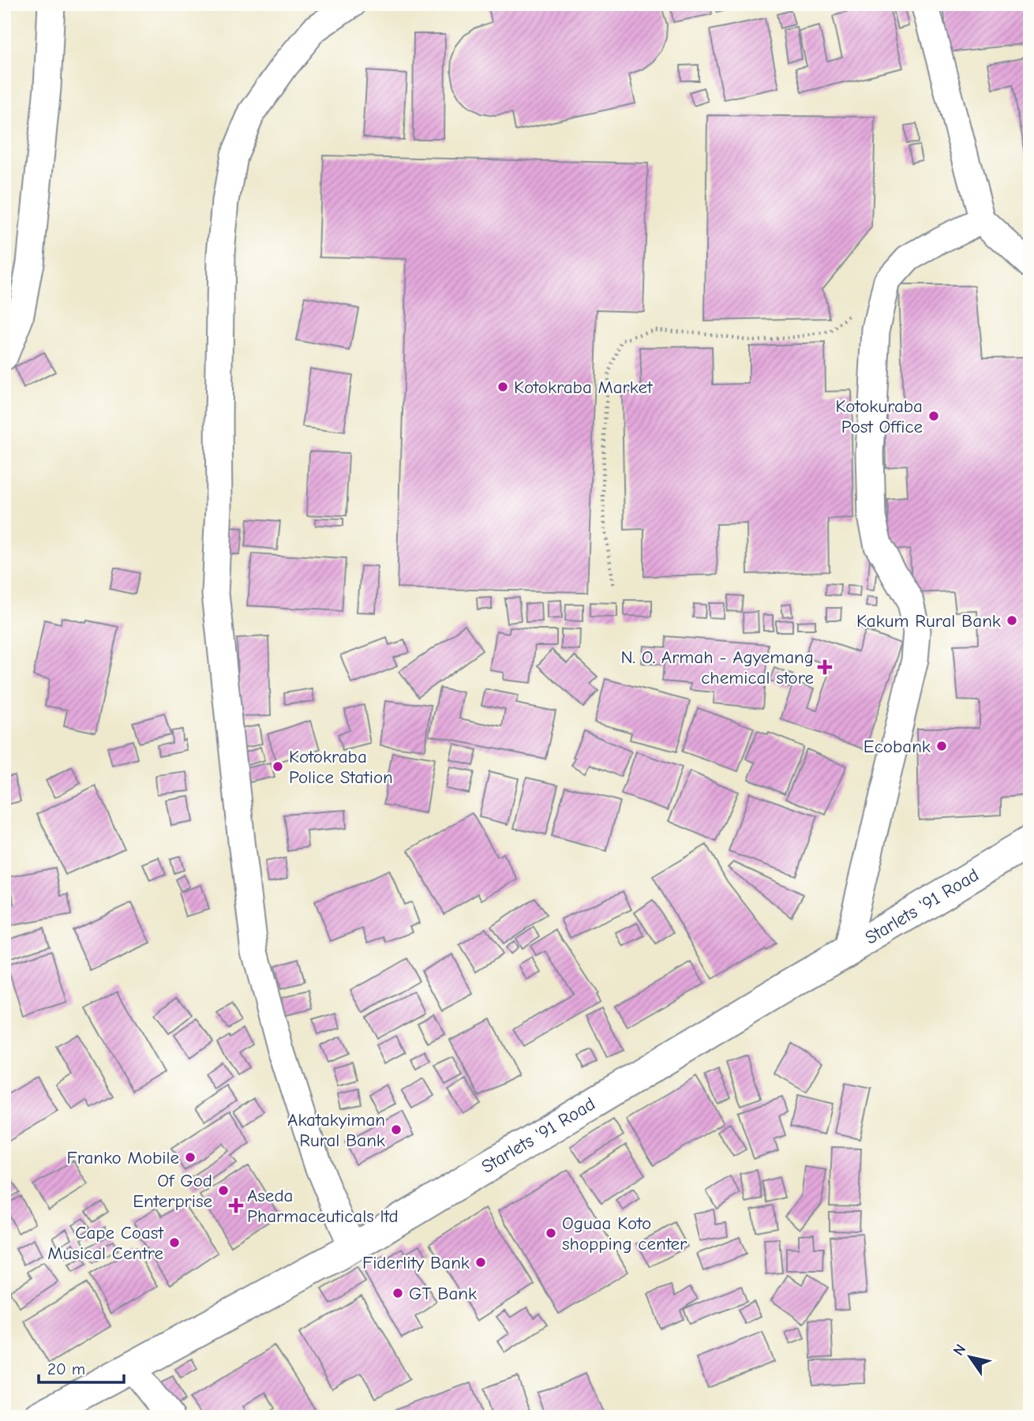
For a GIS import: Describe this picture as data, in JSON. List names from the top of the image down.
{
  "streets": {
    "street": ["Starlets '91 Road"]
  },
  "places": {
    "other": [
      "Kotokraba Market",
      "Kotokuraba Post Office",
      "Kakum Rural Bank",
      "Ecobank",
      "Kotokraba Police Station",
      "Akatakyiman Rural Bank",
      "Franko Mobile",
      "Of God Enterprise",
      "Oguaa Koto shopping center",
      "Cape Coast Musical Centre",
      "Fiderlity Bank",
      "GT Bank"
    ],
    "health": ["N. O. Armah - Agyemang chemical store", "Aseda Pharmaceuticals ltd"]
  },
  "scale_bar": "20 m",
  "north": "top left"
}
